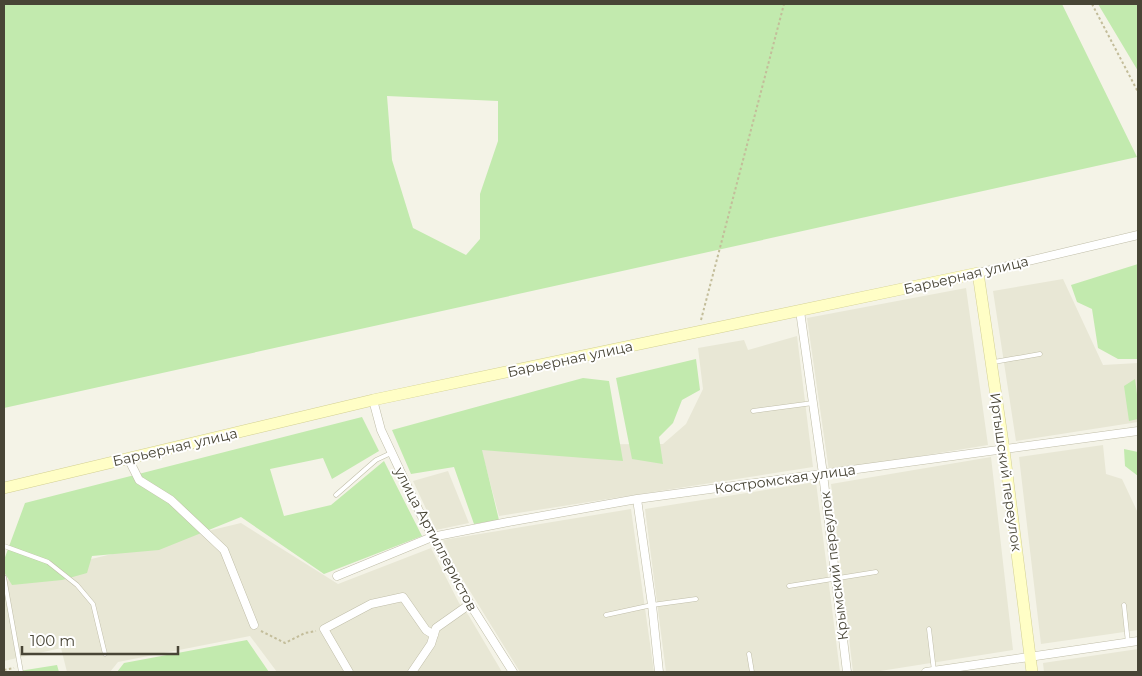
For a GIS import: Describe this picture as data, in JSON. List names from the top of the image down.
{
  "streets": {
    "street": [
      "Барьерная улица",
      "Иртышский переулок",
      "Костромская улица",
      "улица Артиллеристов",
      "Крымский переулок"
    ]
  },
  "crossings": [
    ["Барьерная улица", "Иртышский переулок"],
    ["Барьерная улица", "улица Артиллеристов"],
    ["Барьерная улица", "Крымский переулок"],
    ["Иртышский переулок", "Костромская улица"],
    ["Костромская улица", "улица Артиллеристов"],
    ["Костромская улица", "Крымский переулок"]
  ],
  "scale_bar": "100 m"
}
